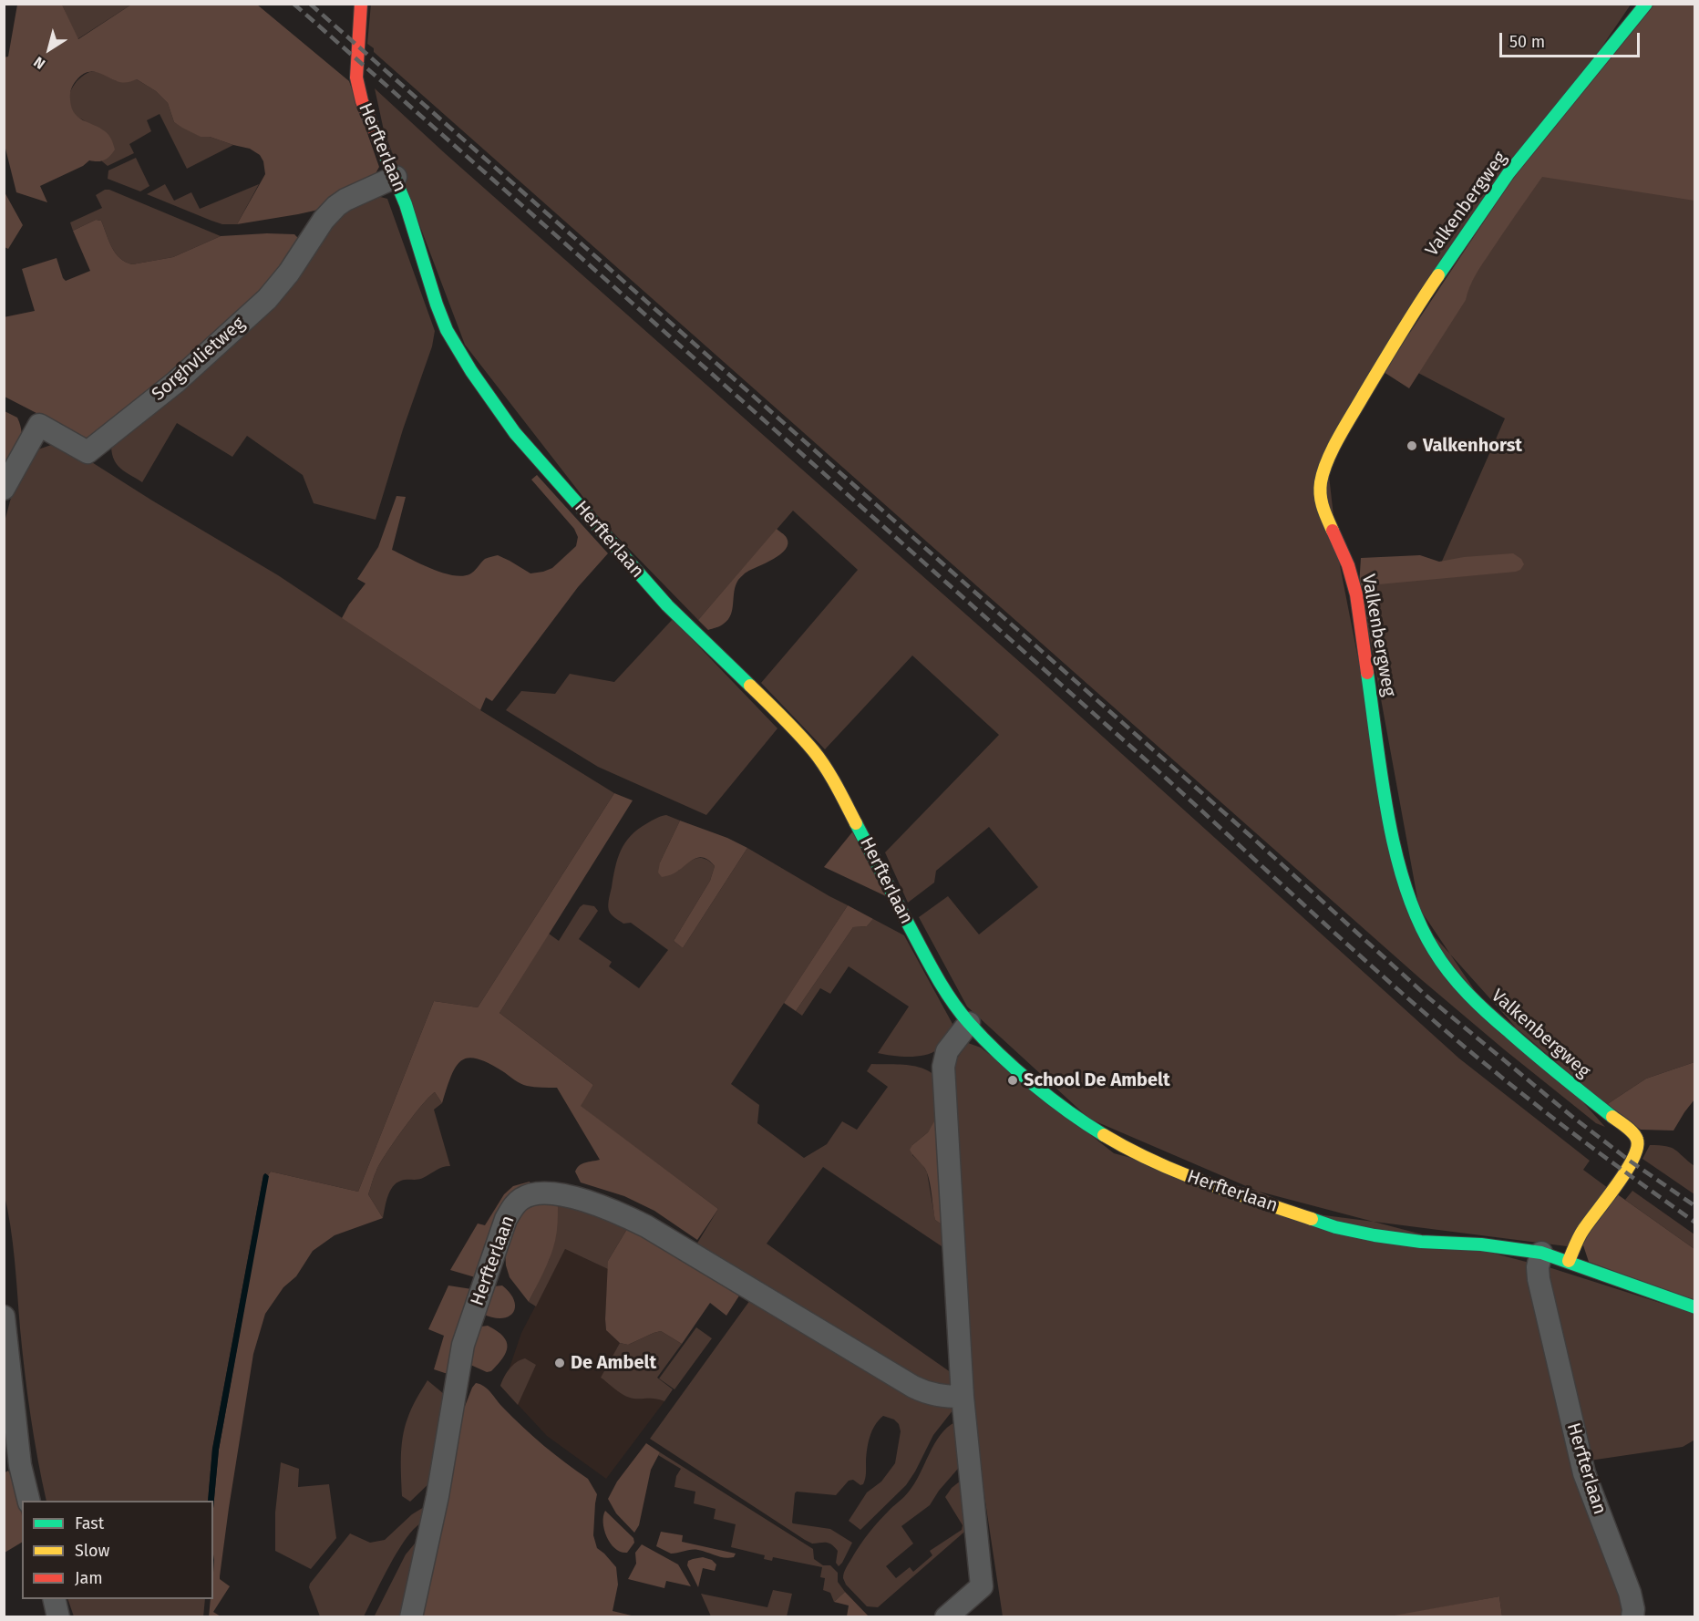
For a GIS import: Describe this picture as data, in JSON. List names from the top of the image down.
{
  "streets": {
    "street": ["Herfterlaan", "Valkenbergweg", "Sorghvlietweg"]
  },
  "crossings": [
    ["Herfterlaan", "Valkenbergweg"],
    ["Herfterlaan", "Sorghvlietweg"]
  ],
  "places": ["Valkenhorst", "School De Ambelt", "De Ambelt"],
  "legend": ["Fast", "Slow", "Jam"],
  "scale_bar": "50 m",
  "north": "bottom left"
}
